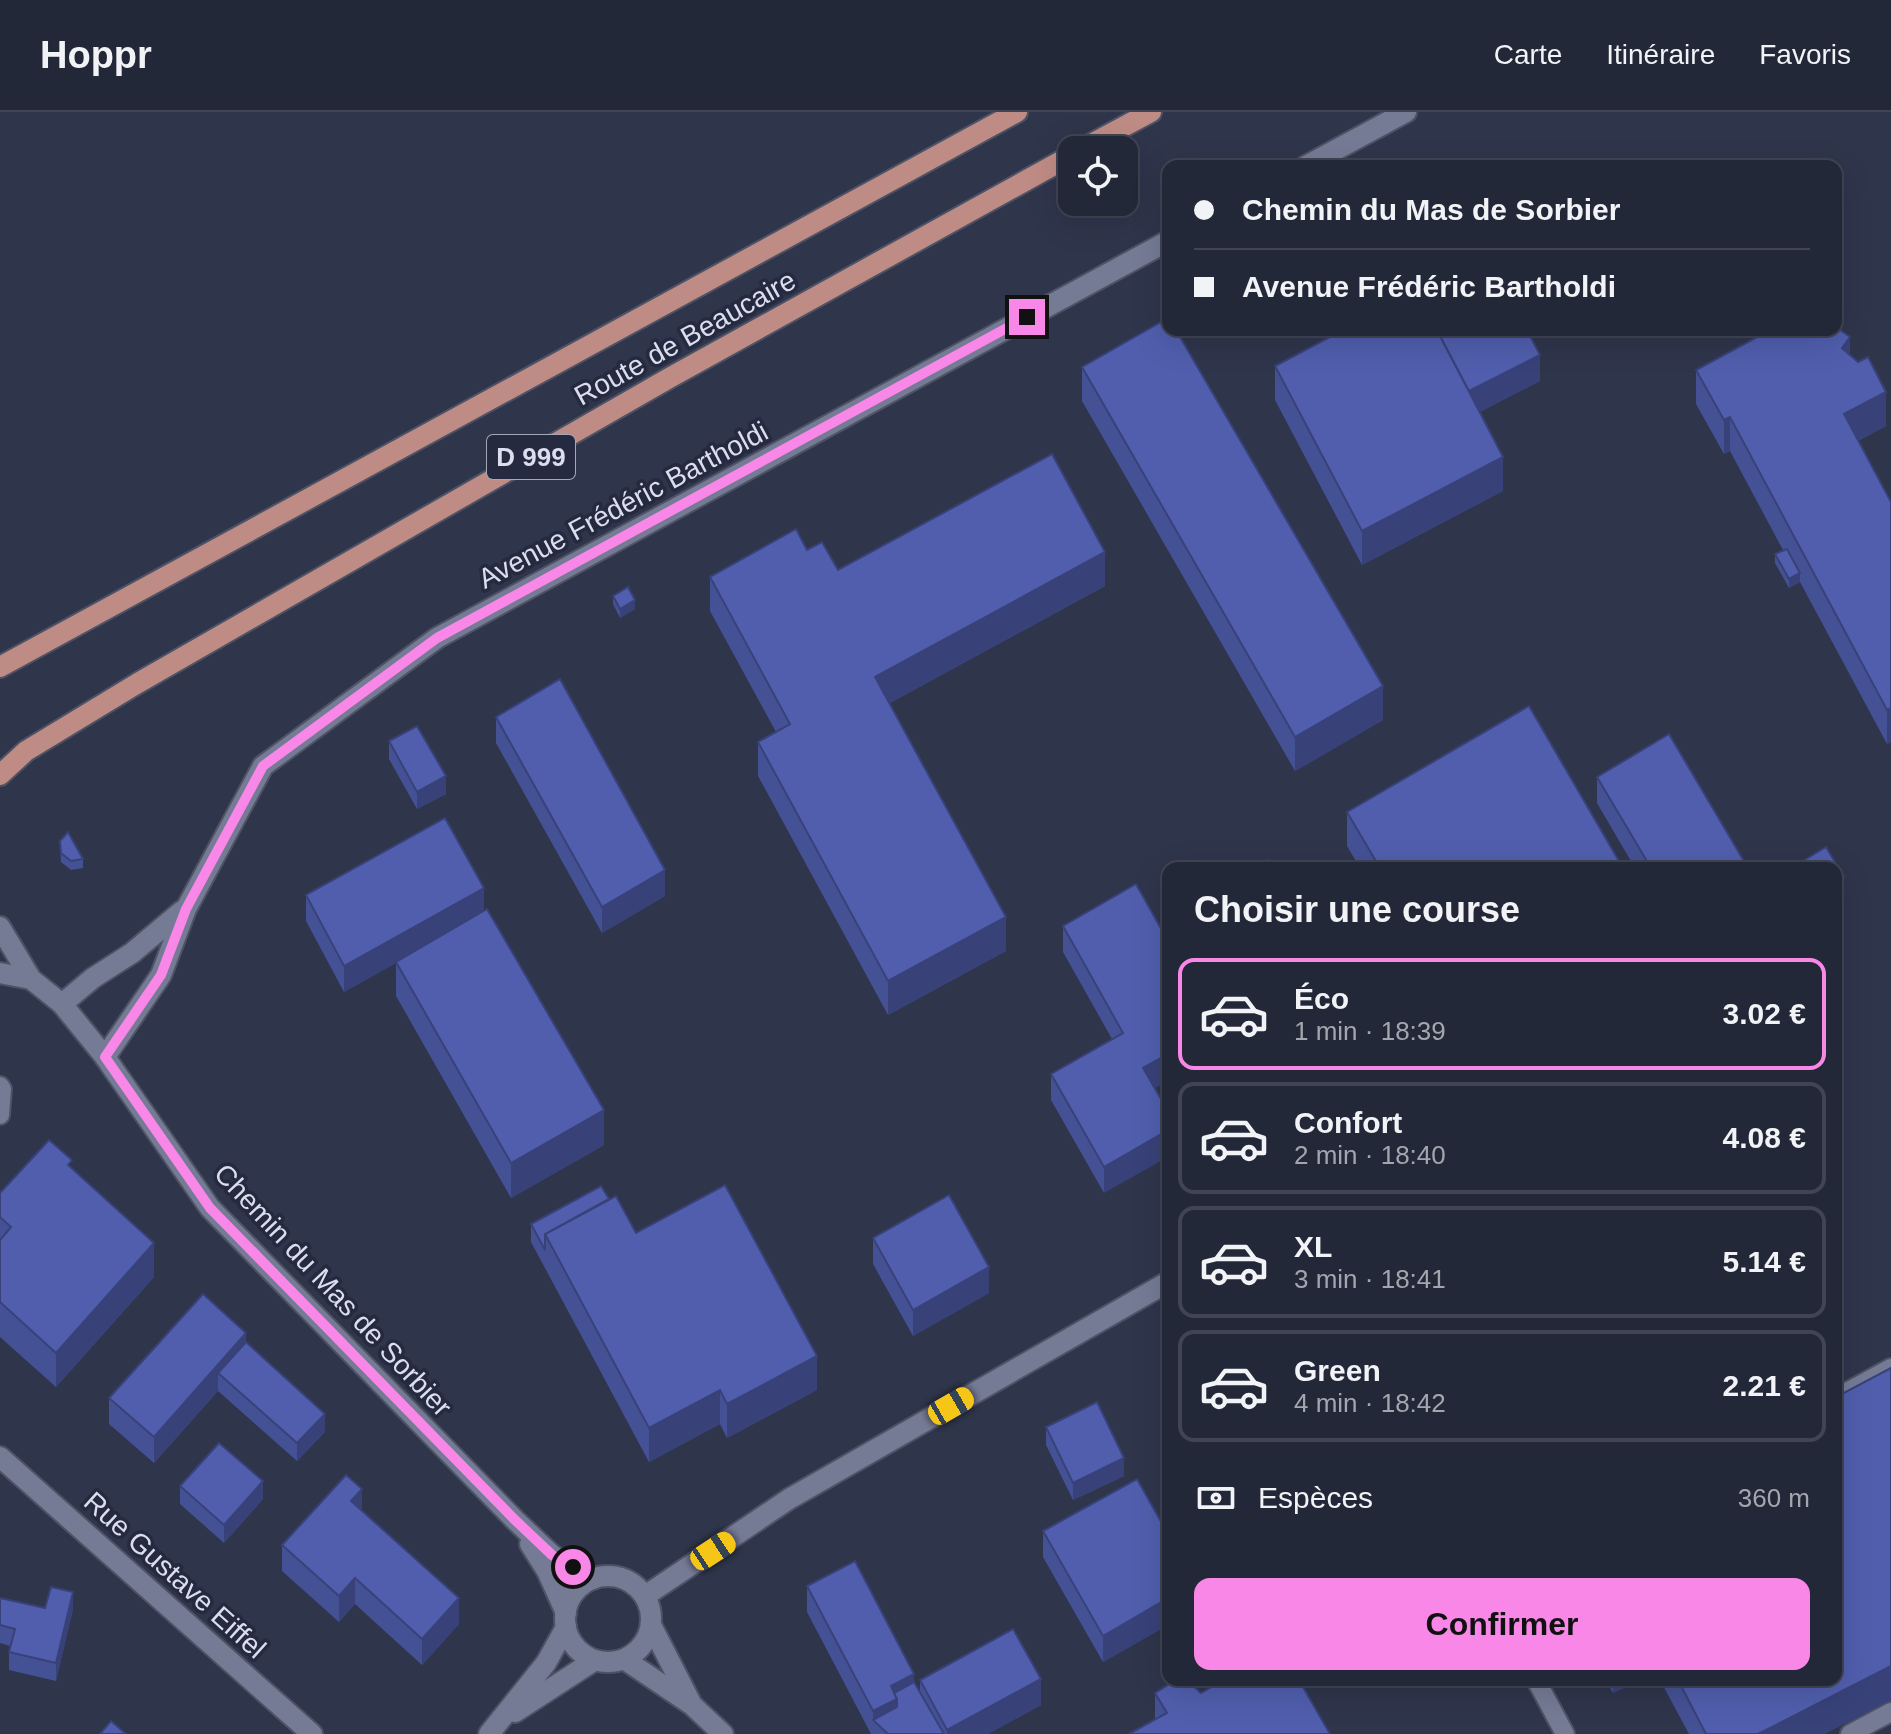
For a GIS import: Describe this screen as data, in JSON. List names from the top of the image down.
{
  "streets": {
    "main road": ["Route de Beaucaire", "D 999"],
    "street": ["Avenue Frédéric Bartholdi", "Chemin du Mas de Sorbier", "Rue Gustave Eiffel"]
  },
  "crossings": [
    ["Avenue Frédéric Bartholdi", "Chemin du Mas de Sorbier"]
  ],
  "page": {
    "header": "Hoppr",
    "nav": ["Carte", "Itinéraire", "Favoris"],
    "banner": ["Chemin du Mas de Sorbier", "Avenue Frédéric Bartholdi"],
    "heading": "Choisir une course",
    "list": [
      {
        "name": "Éco",
        "note": "1 min · 18:39",
        "value": "3.02 €"
      },
      {
        "name": "Confort",
        "note": "2 min · 18:40",
        "value": "4.08 €"
      },
      {
        "name": "XL",
        "note": "3 min · 18:41",
        "value": "5.14 €"
      },
      {
        "name": "Green",
        "note": "4 min · 18:42",
        "value": "2.21 €"
      }
    ],
    "pay": ["Espèces", "360 m"],
    "buttons": "Confirmer"
  }
}
